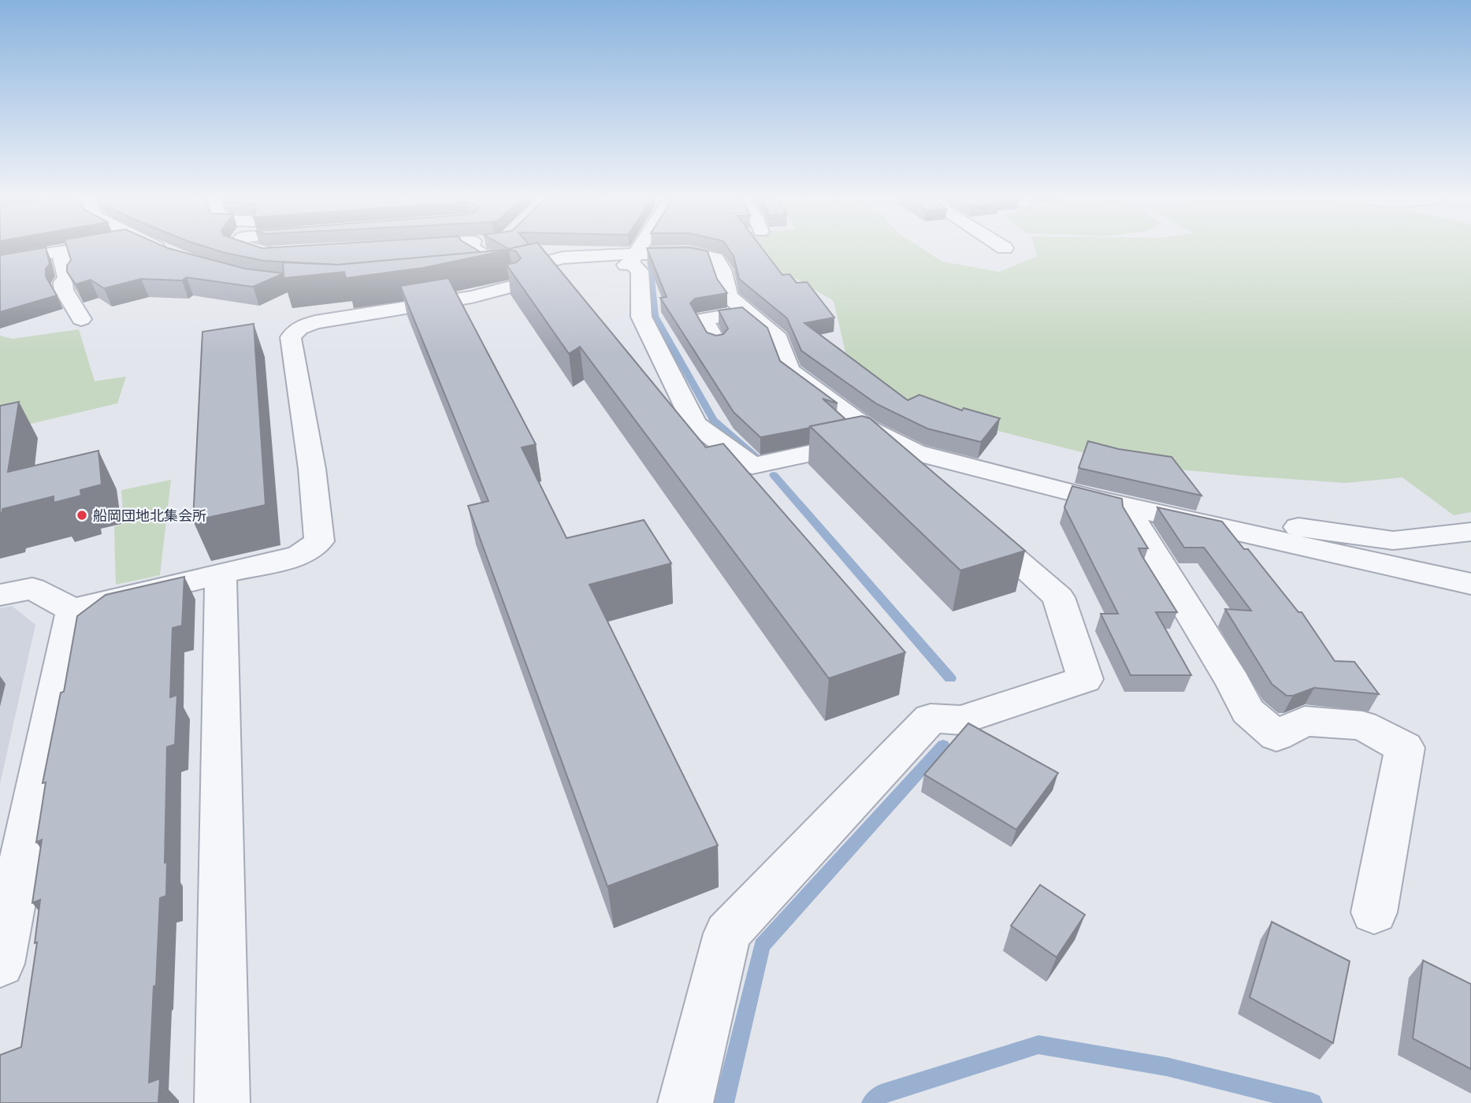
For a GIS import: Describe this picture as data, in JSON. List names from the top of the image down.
{
  "places": ["船岡団地北集会所"]
}
